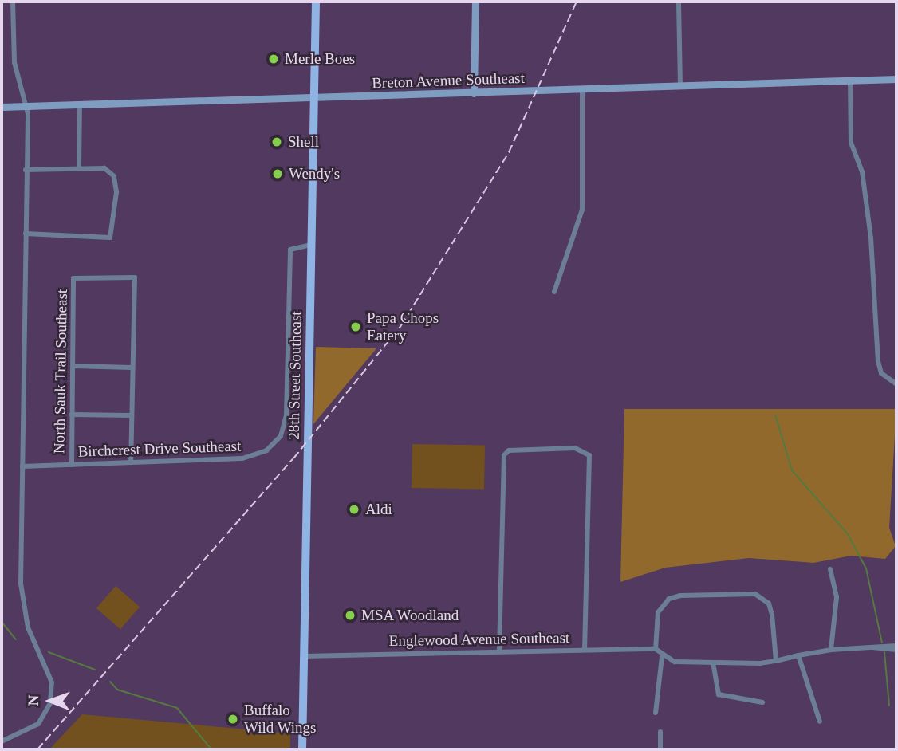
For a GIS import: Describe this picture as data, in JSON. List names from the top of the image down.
{
  "streets": {
    "main road": ["Breton Avenue Southeast", "28th Street Southeast"],
    "street": ["North Sauk Trail Southeast", "Birchcrest Drive Southeast", "Englewood Avenue Southeast"]
  },
  "crossings": [
    ["Breton Avenue Southeast", "28th Street Southeast"],
    ["North Sauk Trail Southeast", "Birchcrest Drive Southeast"],
    ["28th Street Southeast", "Birchcrest Drive Southeast"],
    ["28th Street Southeast", "Englewood Avenue Southeast"]
  ],
  "places": [
    "Merle Boes",
    "Shell",
    "Wendy's",
    "Papa Chops Eatery",
    "Aldi",
    "MSA Woodland",
    "Buffalo Wild Wings"
  ],
  "north": "left"
}
